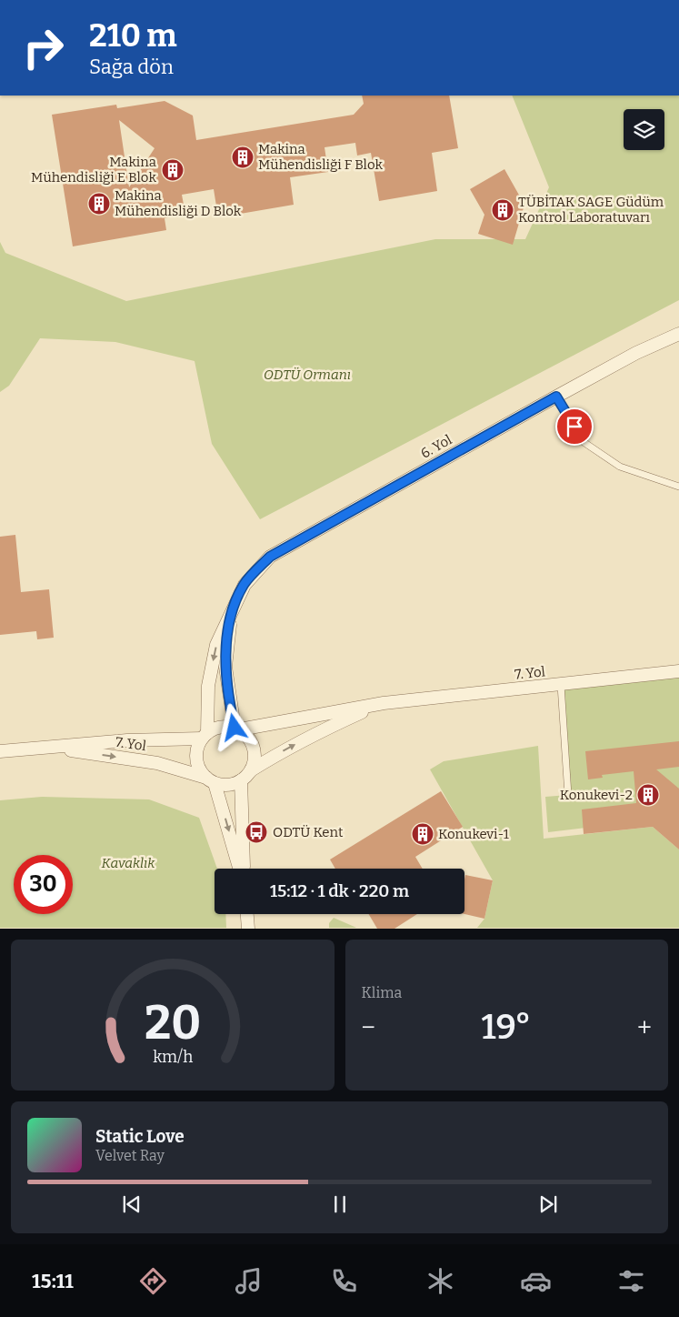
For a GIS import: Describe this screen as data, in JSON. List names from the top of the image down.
{
  "streets": {
    "street": ["6. Yol", "7. Yol"]
  },
  "crossings": [
    ["6. Yol", "7. Yol"]
  ],
  "parks": ["ODTÜ Ormanı", "Kavaklık"],
  "places": {
    "building": [
      "Makina Mühendisliği F Blok",
      "Makina Mühendisliği E Blok",
      "Makina Mühendisliği D Blok",
      "TÜBİTAK SAGE Güdüm Kontrol Laboratuvarı",
      "Konukevi-2",
      "Konukevi-1"
    ],
    "bus stop": ["ODTÜ Kent"]
  },
  "page": {
    "turn": ["210 m", "Sağa dön"],
    "limit": "30",
    "trip": "15:12 · 1 dk · 220 m",
    "tile": "Klima",
    "heat": ["−", "19°", "+"],
    "song": ["Static Love", "Velvet Ray"],
    "tabs": "15:11",
    "gauge": ["20", "km/h"]
  }
}
